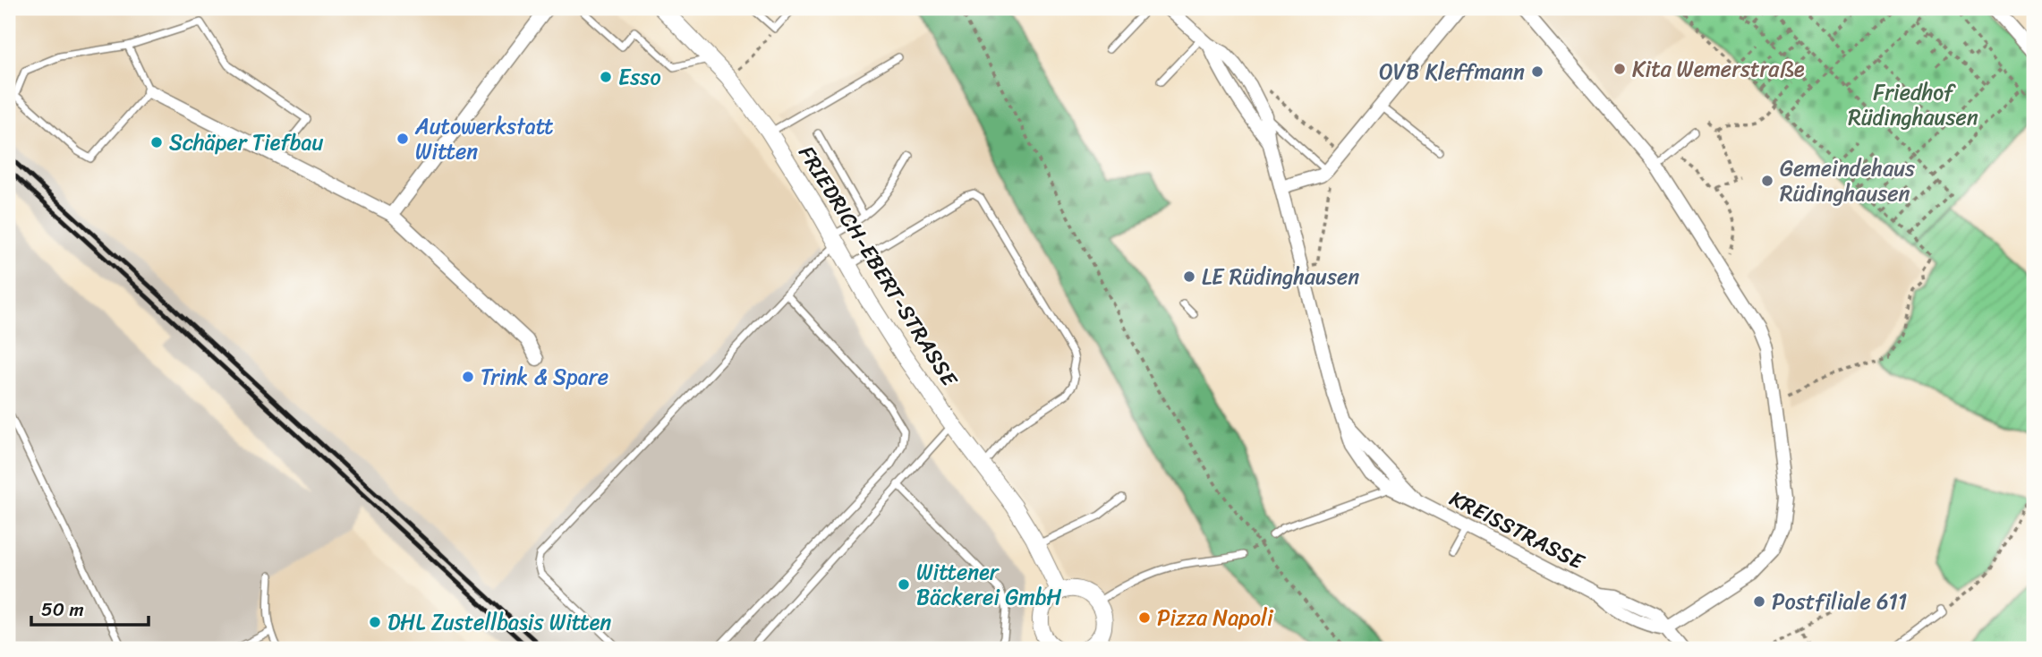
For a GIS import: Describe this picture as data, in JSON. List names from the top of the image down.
{
  "streets": {
    "street": ["FRIEDRICH-EBERT-STRASSE", "KREISSTRASSE"]
  },
  "parks": ["Friedhof Rüdinghausen"],
  "places": [
    "Kita Wemerstraße",
    "OVB Kleffmann",
    "Esso",
    "Autowerkstatt Witten",
    "Schäper Tiefbau",
    "Gemeindehaus Rüdinghausen",
    "LE Rüdinghausen",
    "Trink & Spare",
    "Wittener Bäckerei GmbH",
    "Postfiliale 611",
    "Pizza Napoli",
    "DHL Zustellbasis Witten"
  ],
  "scale_bar": "50 m"
}
